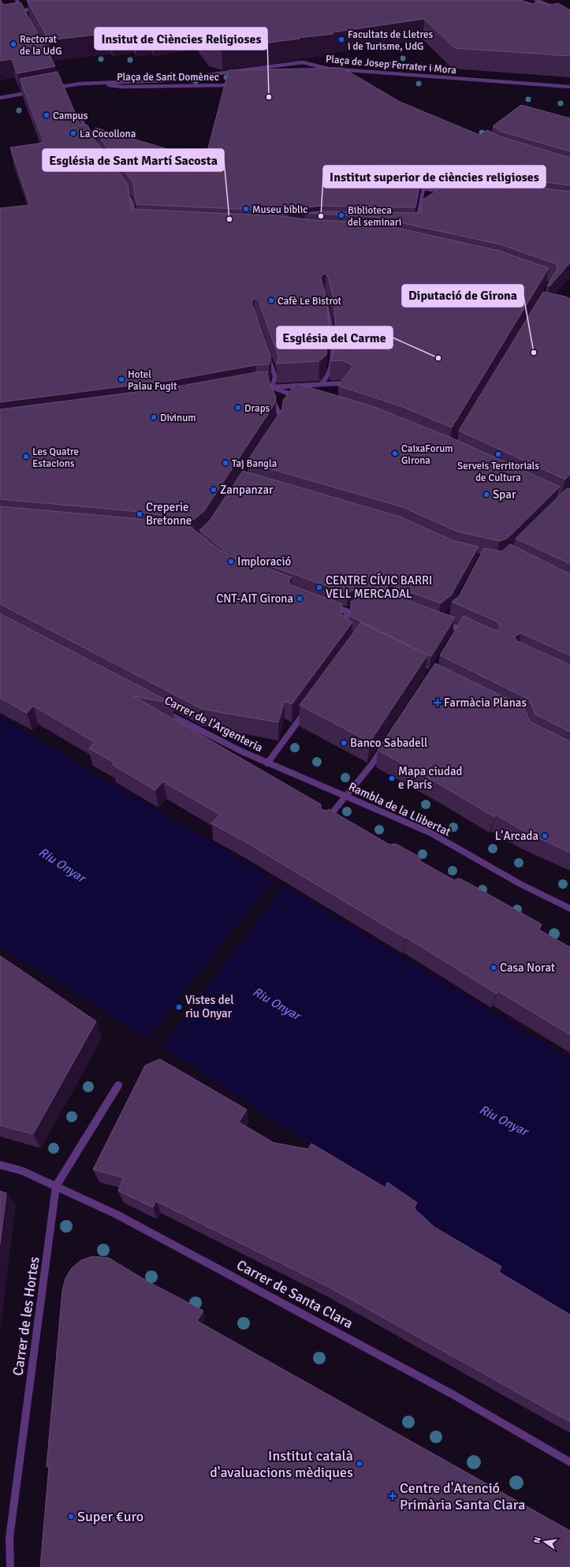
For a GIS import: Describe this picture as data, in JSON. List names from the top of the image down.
{
  "streets": {
    "street": [
      "Plaça de Josep Ferrater i Mora",
      "Plaça de Sant Domènec",
      "Carrer de l'Argenteria",
      "Rambla de la Llibertat",
      "Carrer de Santa Clara",
      "Carrer de les Hortes"
    ]
  },
  "crossings": [
    ["Plaça de Josep Ferrater i Mora", "Plaça de Sant Domènec"],
    ["Carrer de l'Argenteria", "Rambla de la Llibertat"],
    ["Carrer de Santa Clara", "Carrer de les Hortes"]
  ],
  "water": ["Riu Onyar"],
  "places": {
    "other": [
      "Facultats de Lletres i de Turisme, UdG",
      "Rectorat de la UdG",
      "Insitut de Ciències Religioses",
      "Campus",
      "La Cocollona",
      "Museu bíblic",
      "Biblioteca del seminari",
      "Institut superior de ciències religioses",
      "Església de Sant Martí Sacosta",
      "Cafè Le Bistrot",
      "Diputació de Girona",
      "Església del Carme",
      "Hotel Palau Fugit",
      "Draps",
      "Divinum",
      "CaixaForum Girona",
      "Serveis Territorials de Cultura",
      "Les Quatre Estacions",
      "Taj Bangla",
      "Zanpanzar",
      "Spar",
      "Creperie Bretonne",
      "Imploració",
      "CENTRE CÍVIC BARRI VELL MERCADAL",
      "CNT-AIT Girona",
      "Banco Sabadell",
      "Mapa ciudad e París",
      "L'Arcada",
      "Casa Norat",
      "Vistes del riu Onyar",
      "Institut català d'avaluacions mèdiques",
      "Super €uro"
    ],
    "health": ["Farmàcia Planas", "Centre d'Atenció Primària Santa Clara"]
  },
  "north": "left"
}
